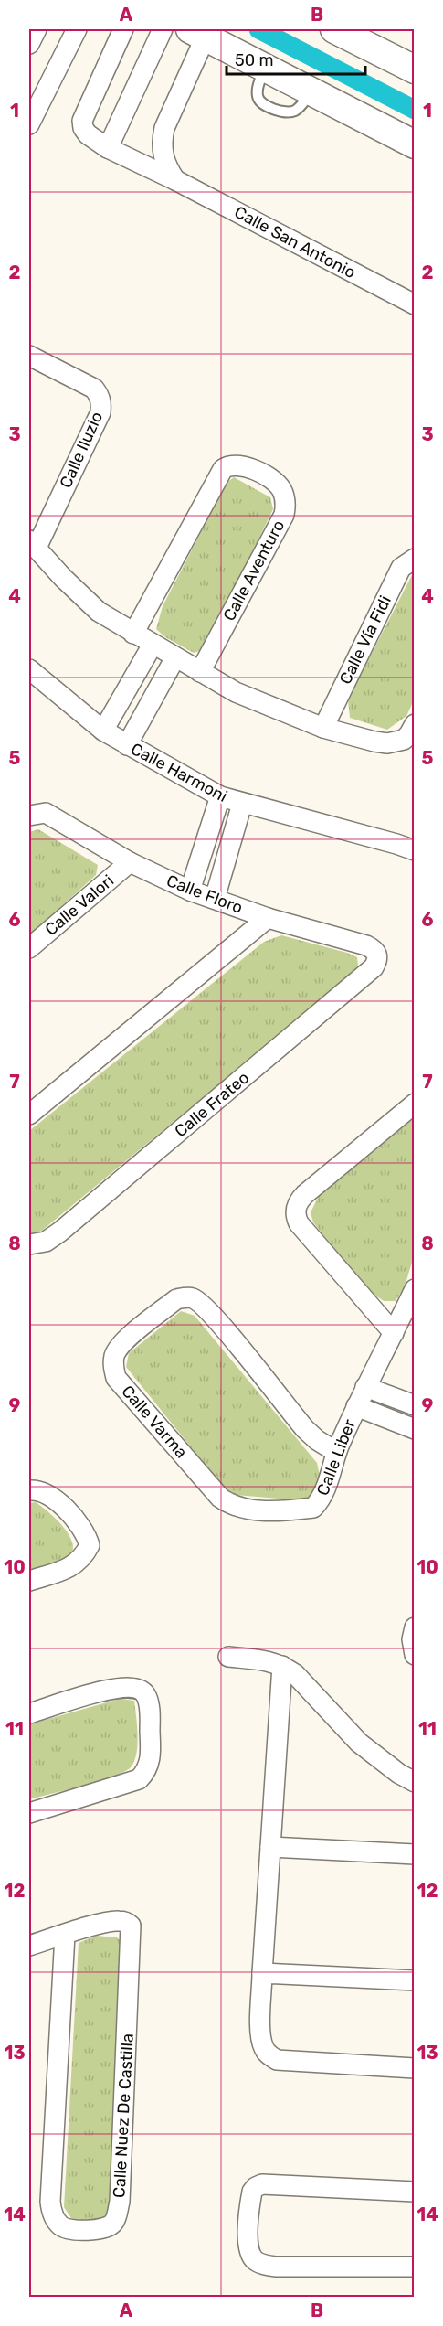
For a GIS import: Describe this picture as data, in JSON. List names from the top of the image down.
{
  "streets": {
    "street": [
      "Calle San Antonio",
      "Calle Iluzio",
      "Calle Aventuro",
      "Calle Vía Fidi",
      "Calle Harmoni",
      "Calle Floro",
      "Calle Valori",
      "Calle Frateo",
      "Calle Varma",
      "Calle Liber",
      "Calle Nuez De Castilla"
    ]
  },
  "crossings": [
    ["Calle Iluzio", "Calle Aventuro"],
    ["Calle Floro", "Calle Valori"],
    ["Calle Floro", "Calle Frateo"],
    ["Calle Varma", "Calle Liber"]
  ],
  "scale_bar": "50 m",
  "grid": {
    "columns": ["A", "B"],
    "rows": [
      "1",
      "2",
      "3",
      "4",
      "5",
      "6",
      "7",
      "8",
      "9",
      "10",
      "11",
      "12",
      "13",
      "14"
    ]
  }
}
